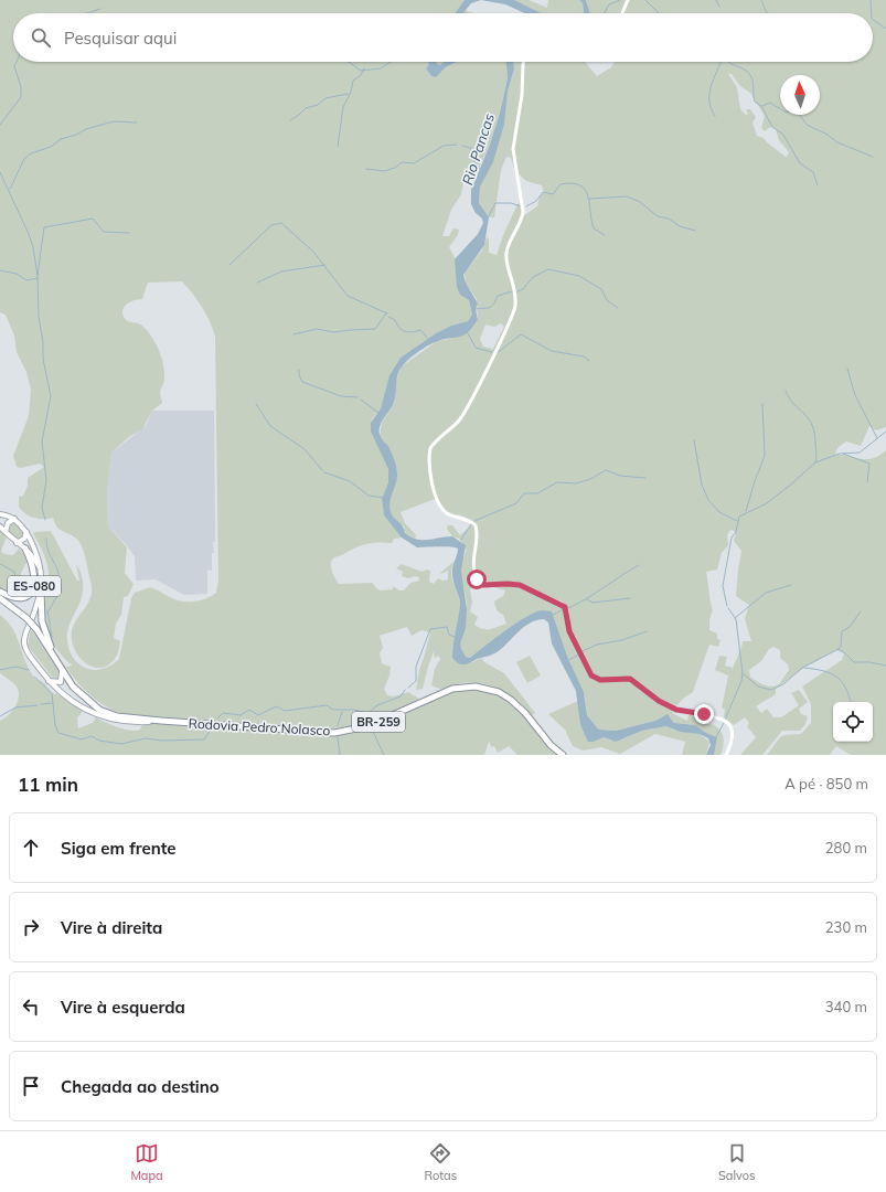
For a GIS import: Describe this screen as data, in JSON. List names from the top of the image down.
{
  "streets": {
    "highway": ["ES-080", "BR-259", "Rodovia Pedro Nolasco"]
  },
  "crossings": [
    ["ES-080", "Rodovia Pedro Nolasco"]
  ],
  "water": ["Rio Pancas"],
  "north": "top",
  "page": {
    "search": "Pesquisar aqui",
    "heading": ["11 min", "A pé · 850 m"],
    "list": [
      ["Siga em frente", "280 m"],
      ["Vire à direita", "230 m"],
      ["Vire à esquerda", "340 m"],
      "Chegada ao destino"
    ],
    "nav": ["Mapa", "Rotas", "Salvos"]
  }
}
